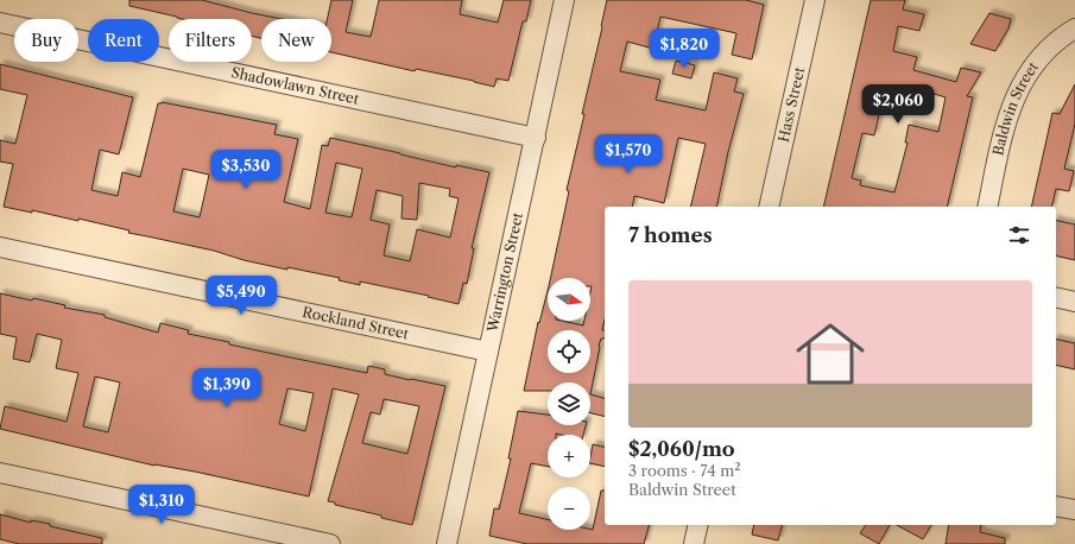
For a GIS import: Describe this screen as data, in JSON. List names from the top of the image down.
{
  "streets": {
    "street": [
      "Shadowlawn Street",
      "Hass Street",
      "Baldwin Street",
      "Warrington Street",
      "Rockland Street"
    ]
  },
  "crossings": [
    ["Shadowlawn Street", "Warrington Street"],
    ["Warrington Street", "Rockland Street"]
  ],
  "north": "right",
  "page": {
    "chip": [
      "Buy",
      "Rent",
      "Filters",
      "New"
    ],
    "price": [
      "$1,820",
      "$2,060",
      "$1,570",
      "$3,530",
      "$5,490",
      "$1,390",
      "$1,310"
    ],
    "heading": "7 homes",
    "list": [
      {
        "name": "$2,060/mo",
        "note": "3 rooms · 74 m² · Baldwin Street"
      }
    ],
    "map_buttons": ["+", "−"]
  }
}
